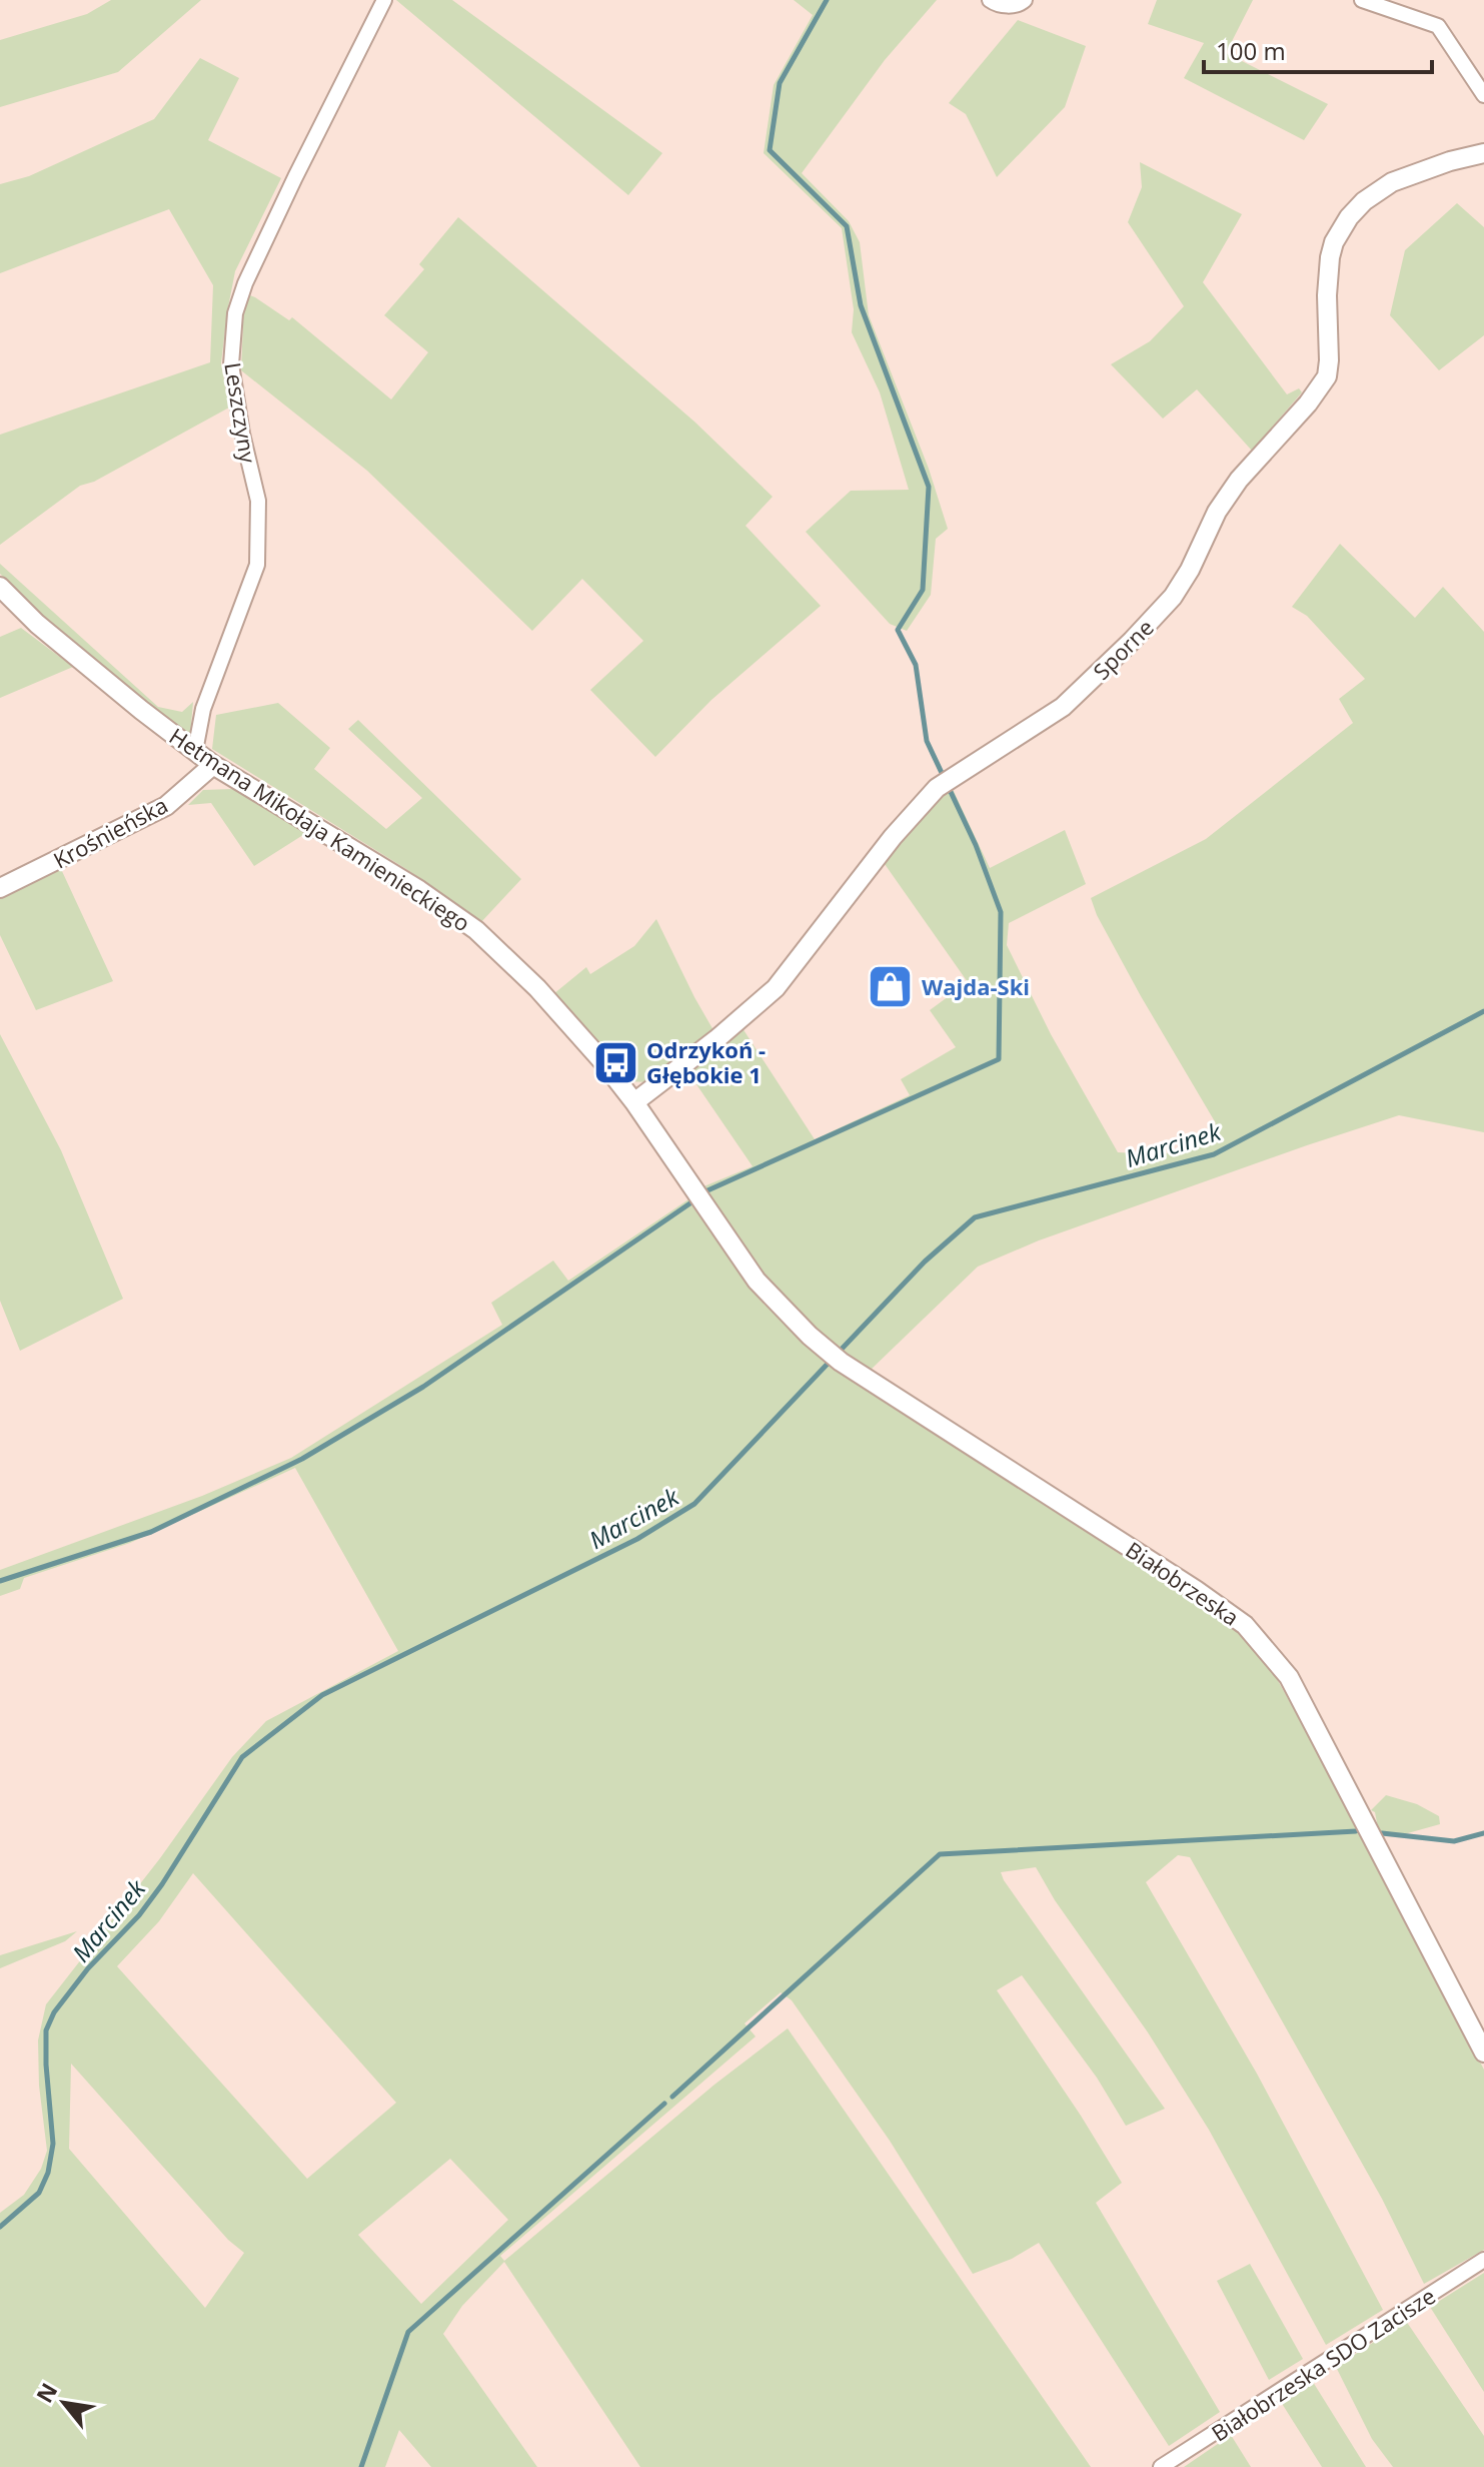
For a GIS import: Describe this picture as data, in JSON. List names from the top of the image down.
{
  "streets": {
    "street": [
      "Leszczyny",
      "Sporne",
      "Hetmana Mikołaja Kamienieckiego",
      "Krośnieńska",
      "Białobrzeska",
      "Białobrzeska SDO Zacisze"
    ]
  },
  "crossings": [
    ["Leszczyny", "Hetmana Mikołaja Kamienieckiego"],
    ["Sporne", "Hetmana Mikołaja Kamienieckiego"],
    ["Hetmana Mikołaja Kamienieckiego", "Krośnieńska"],
    ["Hetmana Mikołaja Kamienieckiego", "Białobrzeska"]
  ],
  "water": ["Marcinek"],
  "places": {
    "shop": ["Wajda-Ski"],
    "bus stop": ["Odrzykoń - Głębokie 1"]
  },
  "scale_bar": "100 m",
  "north": "top left"
}
